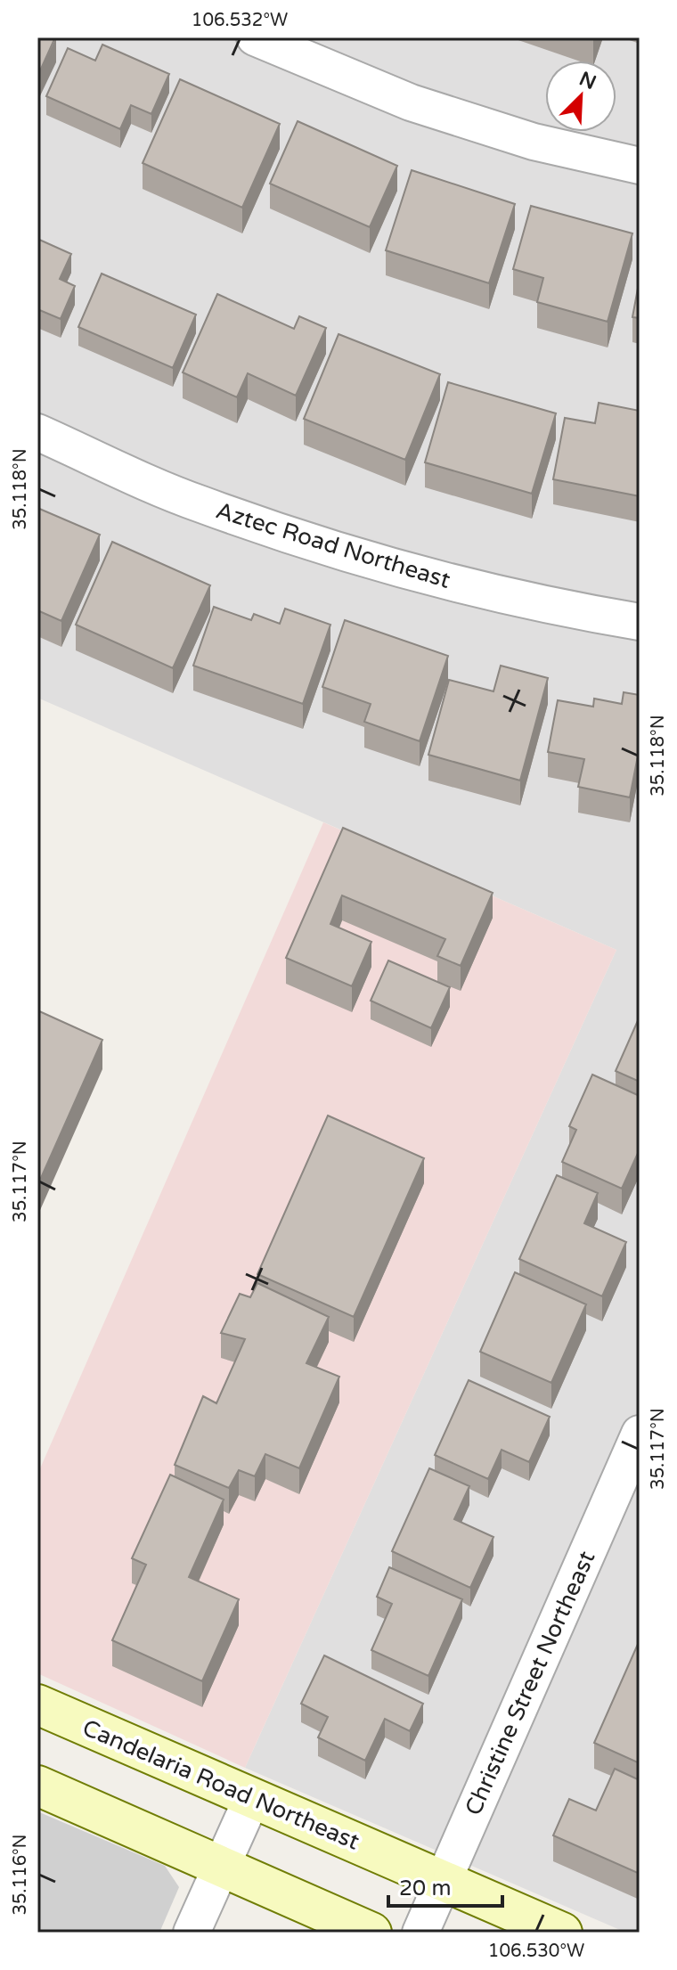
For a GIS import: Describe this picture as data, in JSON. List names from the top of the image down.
{
  "streets": {
    "main road": ["Candelaria Road Northeast"],
    "street": ["Aztec Road Northeast", "Christine Street Northeast"]
  },
  "crossings": [
    ["Christine Street Northeast", "Candelaria Road Northeast"]
  ],
  "scale_bar": "20 m",
  "north": "top right",
  "coordinates": [
    "106.532°W",
    "35.118°N",
    "35.117°N",
    "35.116°N",
    "106.530°W"
  ]
}
